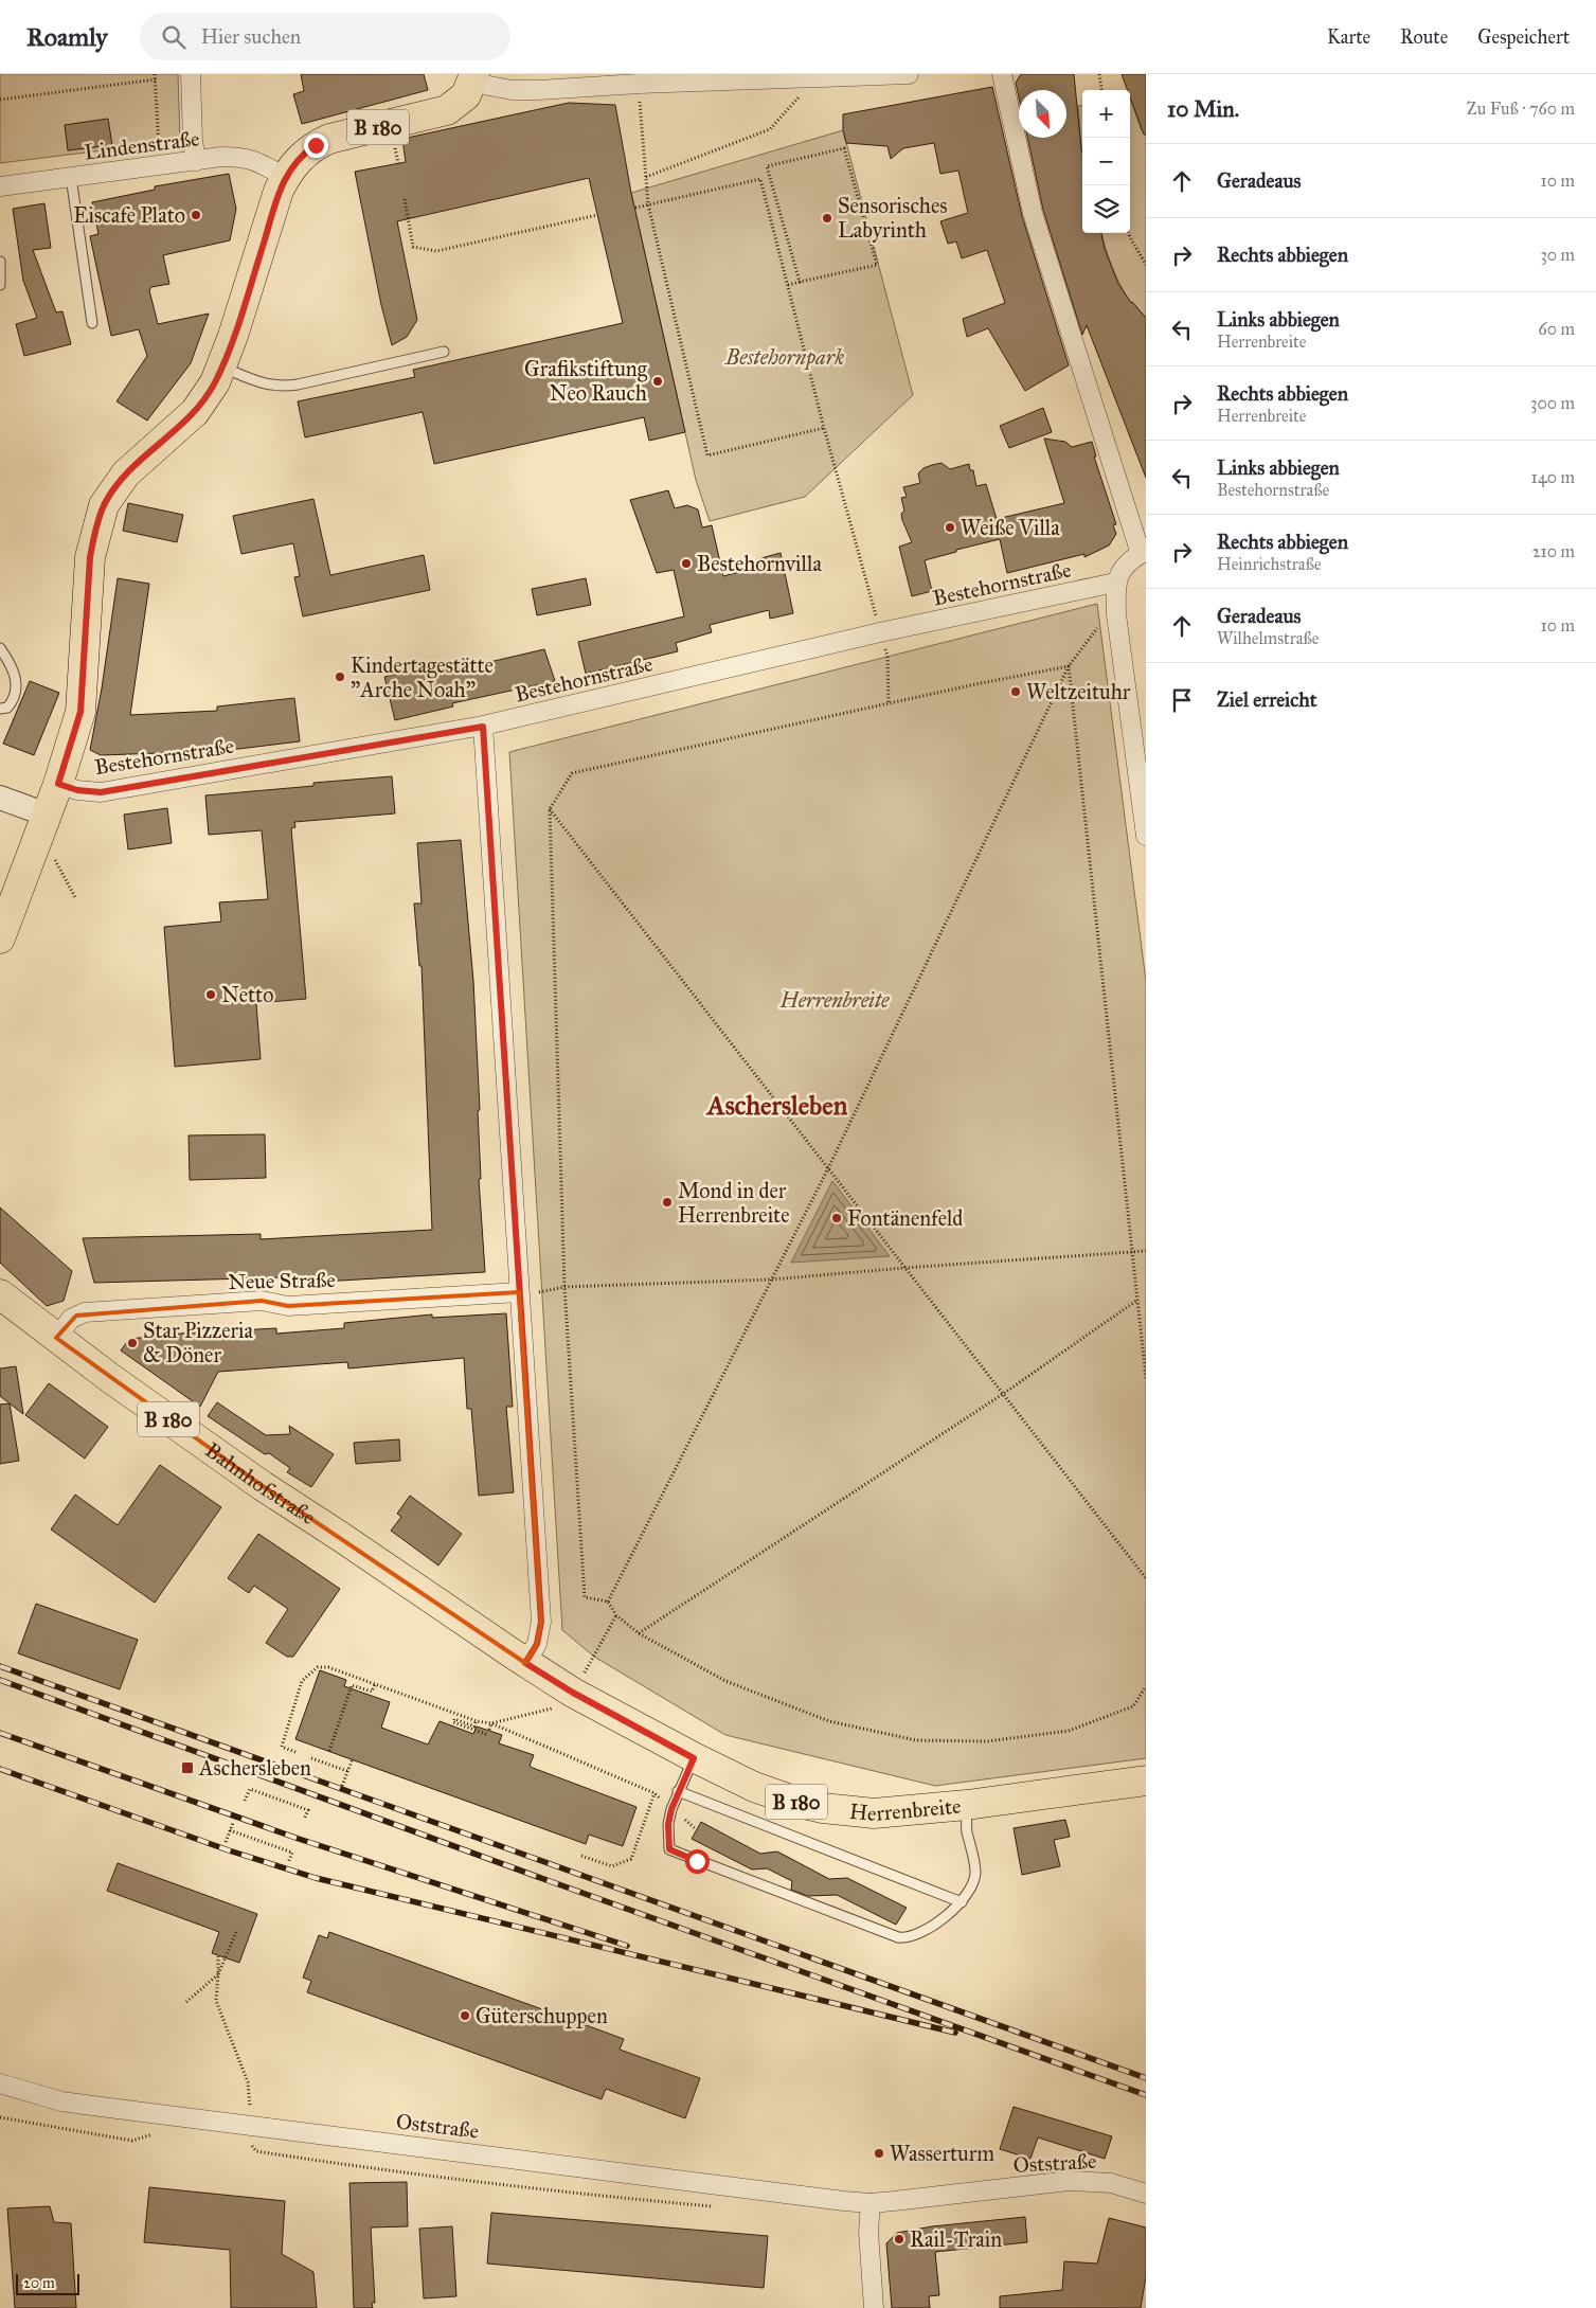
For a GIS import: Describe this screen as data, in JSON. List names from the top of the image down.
{
  "streets": {
    "main road": ["B 180", "Bahnhofstraße", "Herrenbreite"],
    "street": [
      "Lindenstraße",
      "Bestehornstraße",
      "Neue Straße",
      "Oststraße"
    ]
  },
  "crossings": [
    ["B 180", "Lindenstraße"],
    ["B 180", "Bestehornstraße"],
    ["Neue Straße", "Bahnhofstraße"],
    ["Bahnhofstraße", "Herrenbreite"]
  ],
  "districts": ["Aschersleben"],
  "parks": ["Bestehornpark", "Herrenbreite"],
  "places": {
    "other": [
      "Eiscafe Plato",
      "Sensorisches Labyrinth",
      "Grafikstiftung Neo Rauch",
      "Weiße Villa",
      "Bestehornvilla",
      "Kindertagestätte \"Arche Noah\"",
      "Weltzeituhr",
      "Netto",
      "Mond in der Herrenbreite",
      "Fontänenfeld",
      "Star Pizzeria & Döner",
      "Güterschuppen",
      "Wasserturm",
      "Rail-Train"
    ],
    "transit": ["Aschersleben"]
  },
  "scale_bar": "20 m",
  "north": "bottom right",
  "page": {
    "header": "Roamly",
    "search": "Hier suchen",
    "nav": ["Karte", "Route", "Gespeichert"],
    "heading": ["10 Min.", "Zu Fuß · 760 m"],
    "map_buttons": ["+", "−"],
    "list": [
      ["Geradeaus", "10 m"],
      ["Rechts abbiegen", "30 m"],
      ["Links abbiegen", "Herrenbreite", "60 m"],
      ["Rechts abbiegen", "Herrenbreite", "300 m"],
      ["Links abbiegen", "Bestehornstraße", "140 m"],
      ["Rechts abbiegen", "Heinrichstraße", "210 m"],
      ["Geradeaus", "Wilhelmstraße", "10 m"],
      "Ziel erreicht"
    ],
    "scale": "20 m"
  }
}
